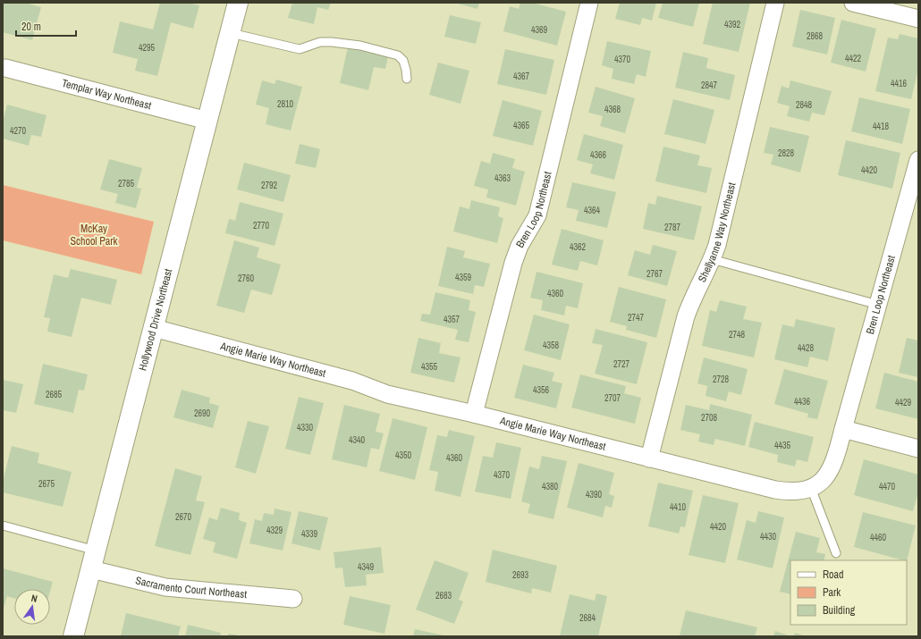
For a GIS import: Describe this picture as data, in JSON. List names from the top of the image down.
{
  "streets": {
    "street": [
      "Templar Way Northeast",
      "Bren Loop Northeast",
      "Shellyanne Way Northeast",
      "Hollywood Drive Northeast",
      "Angie Marie Way Northeast",
      "Sacramento Court Northeast"
    ]
  },
  "crossings": [
    ["Templar Way Northeast", "Hollywood Drive Northeast"],
    ["Bren Loop Northeast", "Angie Marie Way Northeast"],
    ["Shellyanne Way Northeast", "Angie Marie Way Northeast"],
    ["Hollywood Drive Northeast", "Angie Marie Way Northeast"],
    ["Hollywood Drive Northeast", "Sacramento Court Northeast"]
  ],
  "parks": ["McKay School Park"],
  "house_numbers": [
    "4392",
    "4369",
    "2868",
    "4295",
    "4422",
    "4370",
    "4367",
    "4416",
    "2847",
    "2810",
    "2848",
    "4368",
    "4365",
    "4418",
    "4270",
    "2828",
    "4366",
    "4420",
    "4363",
    "2785",
    "2792",
    "4364",
    "2770",
    "2787",
    "4362",
    "2767",
    "4359",
    "2760",
    "4360",
    "2747",
    "4357",
    "2748",
    "4358",
    "4428",
    "2727",
    "4355",
    "2728",
    "4356",
    "2685",
    "2707",
    "4436",
    "4429",
    "2690",
    "2708",
    "4330",
    "4340",
    "4435",
    "4350",
    "4360",
    "4370",
    "2675",
    "4380",
    "4470",
    "4390",
    "4410",
    "2670",
    "4420",
    "4329",
    "4339",
    "4430",
    "4460",
    "4349",
    "2693",
    "2683",
    "2684"
  ],
  "legend": ["Road", "Park", "Building"],
  "scale_bar": "20 m",
  "north": "top"
}
